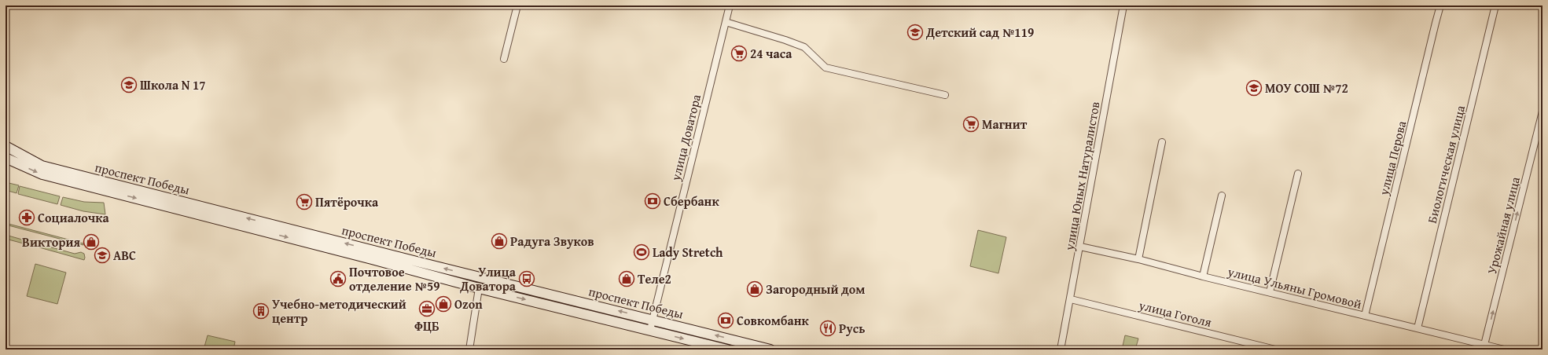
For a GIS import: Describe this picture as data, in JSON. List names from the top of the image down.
{
  "streets": {
    "main road": ["проспект Победы"],
    "street": [
      "улица Доватора",
      "улица Перова",
      "Биологическая улица",
      "улица Юных Натуралистов",
      "Урожайная улица",
      "улица Ульяны Громовой",
      "улица Гоголя"
    ]
  },
  "crossings": [
    ["улица Доватора", "проспект Победы"],
    ["улица Перова", "улица Ульяны Громовой"],
    ["Биологическая улица", "улица Ульяны Громовой"],
    ["улица Юных Натуралистов", "улица Ульяны Громовой"],
    ["улица Юных Натуралистов", "улица Гоголя"],
    ["Урожайная улица", "улица Ульяны Громовой"]
  ],
  "one_way": ["Урожайная улица"],
  "places": {
    "school or university": [
      "Детский сад №119",
      "Школа N 17",
      "МОУ СОШ №72",
      "АВС"
    ],
    "supermarket": ["24 часа", "Магнит", "Пятёрочка"],
    "bank": ["Сбербанк", "Совкомбанк"],
    "pharmacy": ["Социалочка"],
    "shop": [
      "Радуга Звуков",
      "Виктория",
      "Теле2",
      "Загородный дом",
      "Ozon"
    ],
    "sports": ["Lady Stretch"],
    "public building": ["Почтовое отделение №59"],
    "bus stop": ["Улица Доватора"],
    "office": ["ФЦБ"],
    "building": ["Учебно-методический центр"],
    "restaurant": ["Русь"]
  }
}
